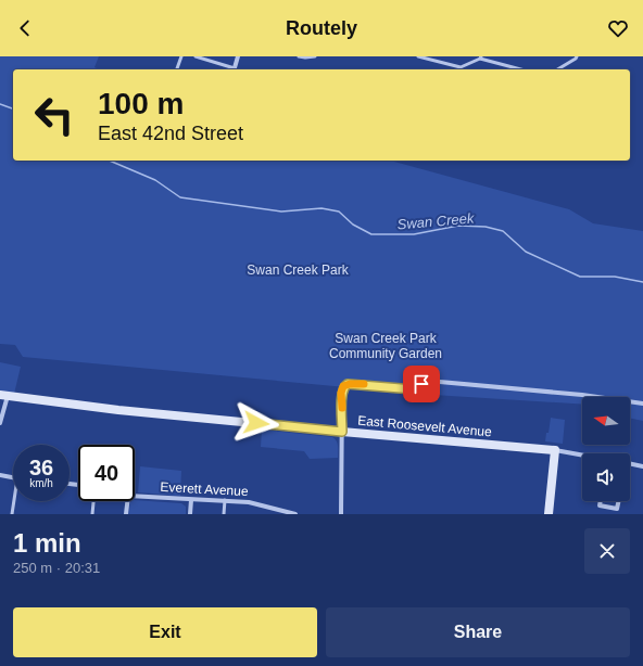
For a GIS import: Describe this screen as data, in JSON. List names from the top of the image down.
{
  "streets": {
    "street": ["East Roosevelt Avenue", "Everett Avenue"]
  },
  "water": ["Swan Creek"],
  "parks": ["Swan Creek Park", "Swan Creek Park Community Garden"],
  "north": "left",
  "page": {
    "header": "Routely",
    "turn": ["100 m", "East 42nd Street"],
    "speed": "36 km/h",
    "limit": "40",
    "heading": ["1 min", "250 m · 20:31"],
    "buttons": ["Exit", "Share"]
  }
}
